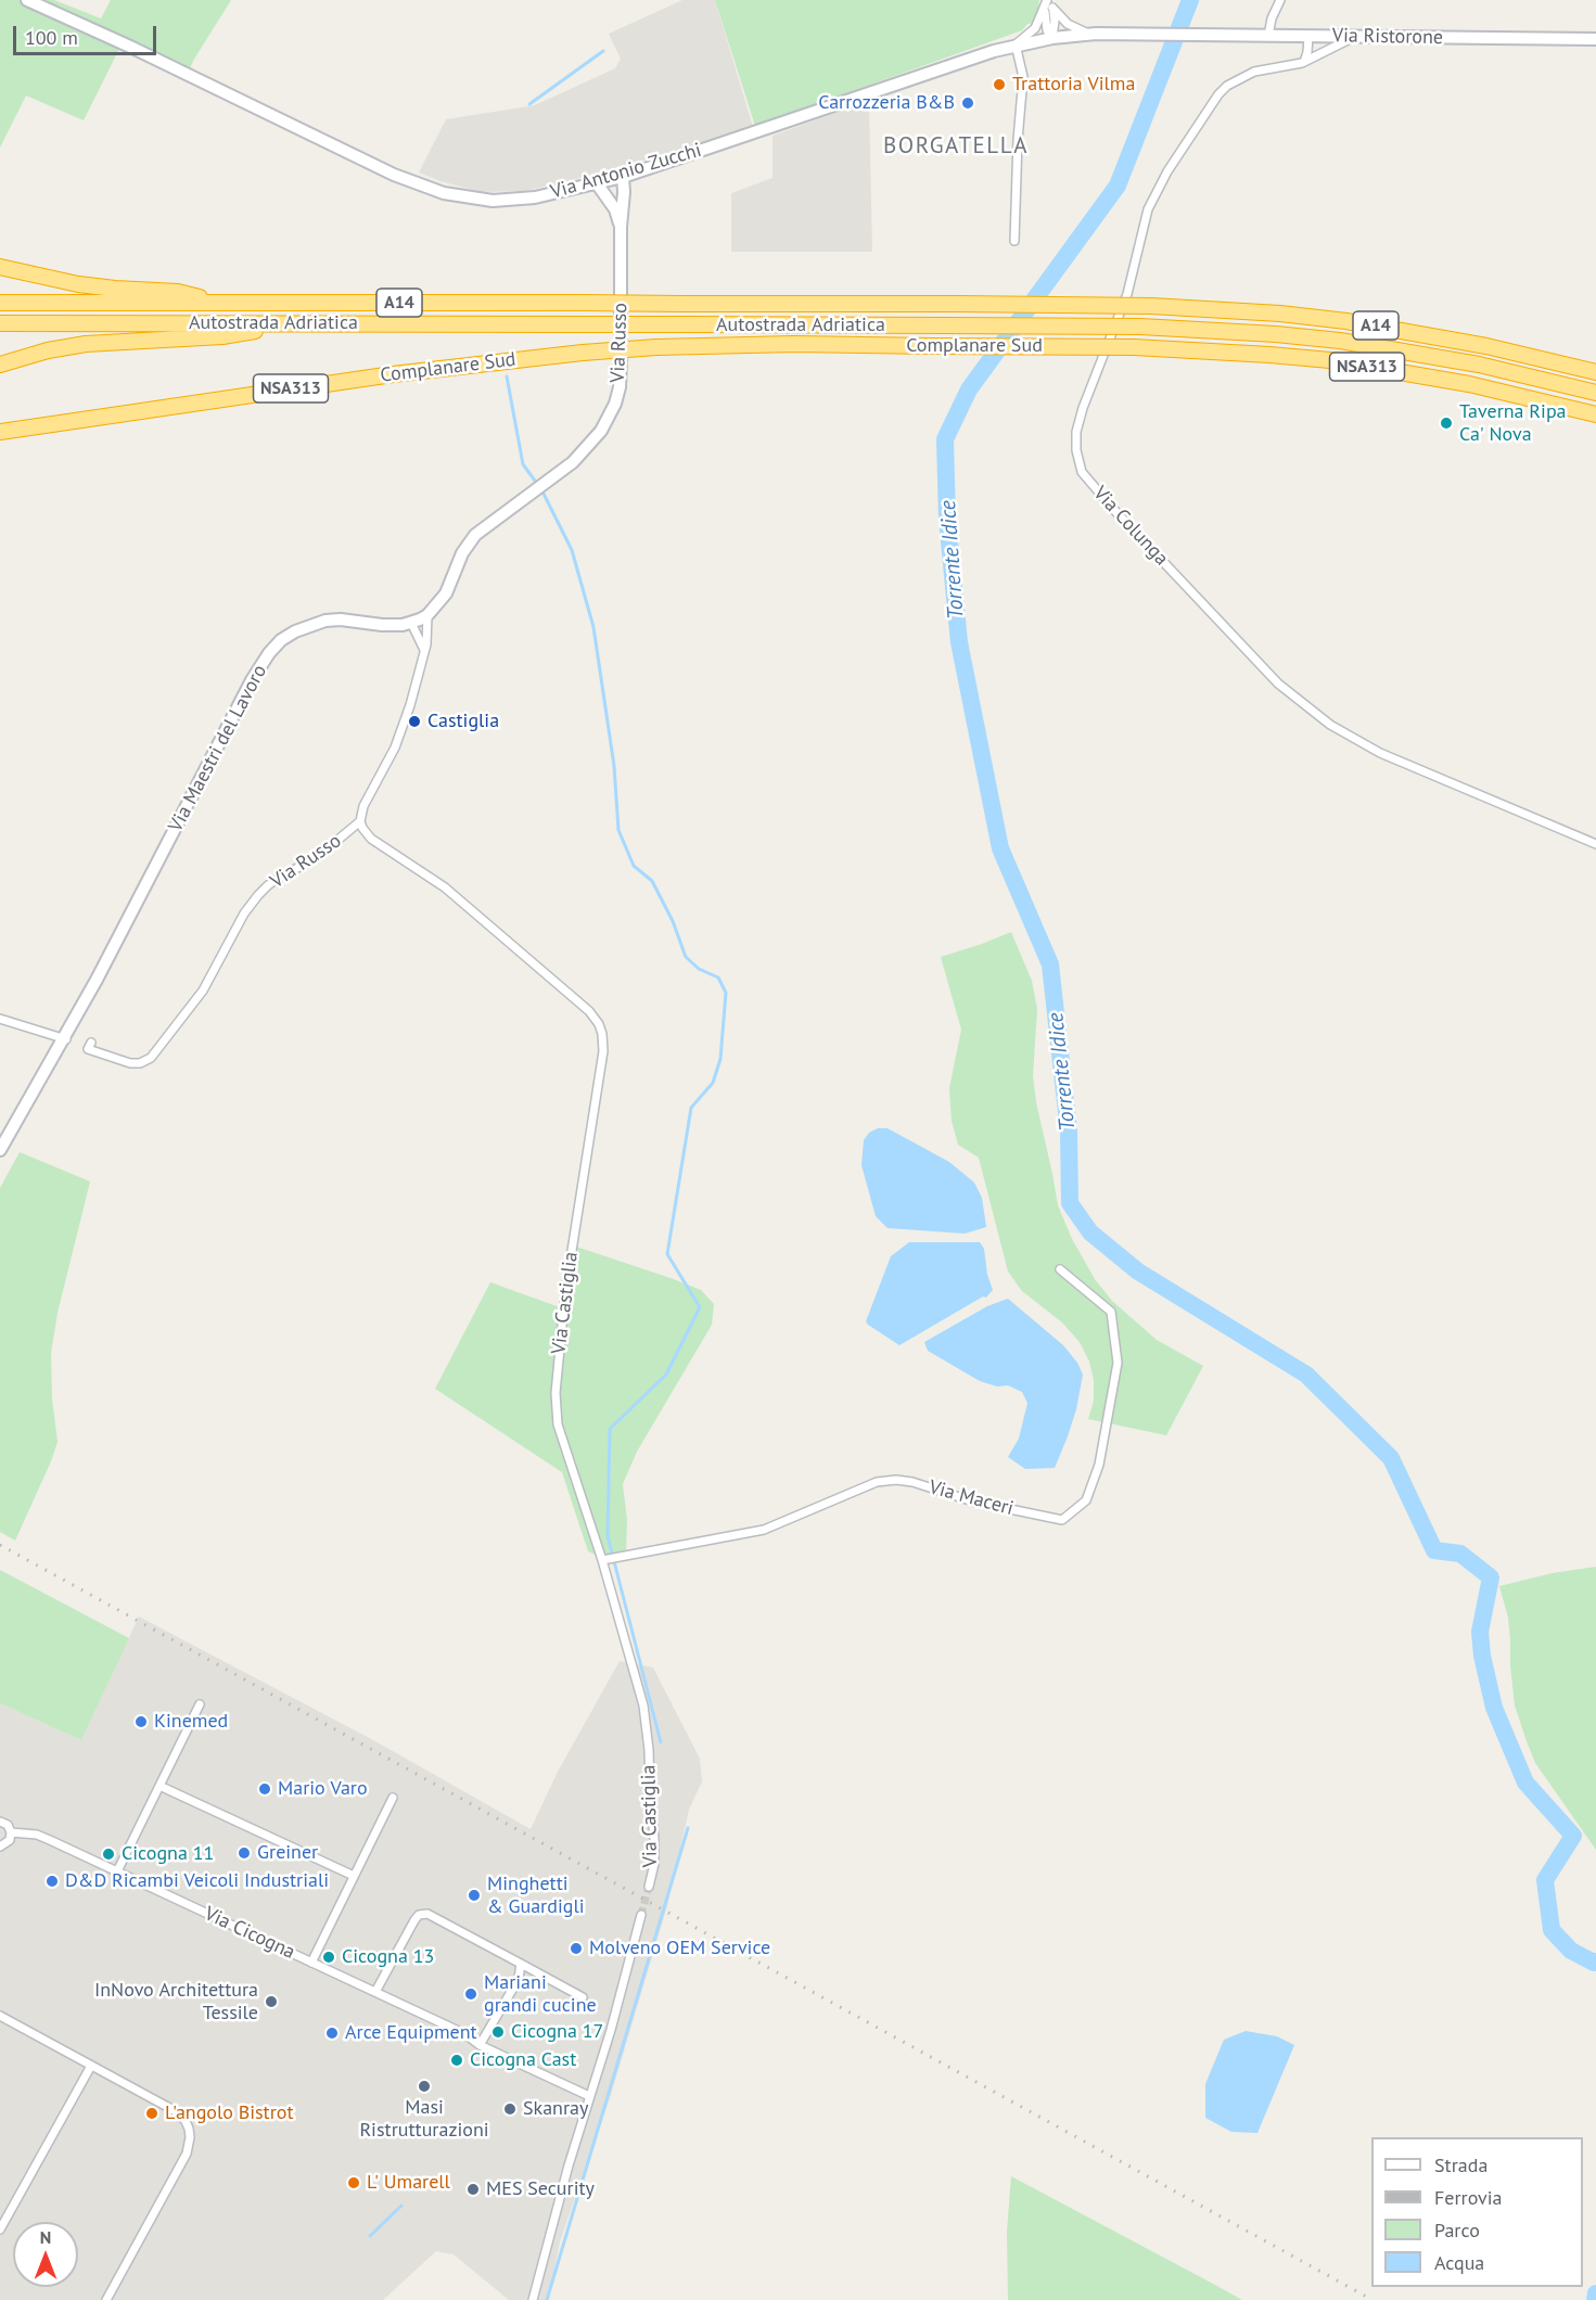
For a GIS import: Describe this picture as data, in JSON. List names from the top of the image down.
{
  "streets": {
    "highway": [
      "A14",
      "Autostrada Adriatica",
      "Complanare Sud",
      "NSA313"
    ],
    "main road": [
      "Via Ristorone",
      "Via Antonio Zucchi",
      "Via Russo",
      "Via Maestri del Lavoro"
    ],
    "street": [
      "Via Colunga",
      "Via Castiglia",
      "Via Maceri",
      "Via Cicogna"
    ]
  },
  "crossings": [
    ["Via Ristorone", "Via Antonio Zucchi"],
    ["Via Ristorone", "Via Colunga"],
    ["Via Antonio Zucchi", "Via Russo"],
    ["Via Russo", "Via Maestri del Lavoro"],
    ["Via Russo", "Via Castiglia"],
    ["Via Castiglia", "Via Maceri"]
  ],
  "districts": ["BORGATELLA"],
  "water": ["Torrente Idice"],
  "places": [
    "Trattoria Vilma",
    "Carrozzeria B&B",
    "Taverna Ripa Ca' Nova",
    "Castiglia",
    "Kinemed",
    "Mario Varo",
    "Greiner",
    "Cicogna 11",
    "D&D Ricambi Veicoli Industriali",
    "Minghetti & Guardigli",
    "Molveno OEM Service",
    "Cicogna 13",
    "Mariani grandi cucine",
    "InNovo Architettura Tessile",
    "Cicogna 17",
    "Arce Equipment",
    "Cicogna Cast",
    "Masi Ristrutturazioni",
    "Skanray",
    "L'angolo Bistrot",
    "L' Umarell",
    "MES Security"
  ],
  "legend": [
    "Strada",
    "Ferrovia",
    "Parco",
    "Acqua"
  ],
  "scale_bar": "100 m",
  "north": "top"
}
